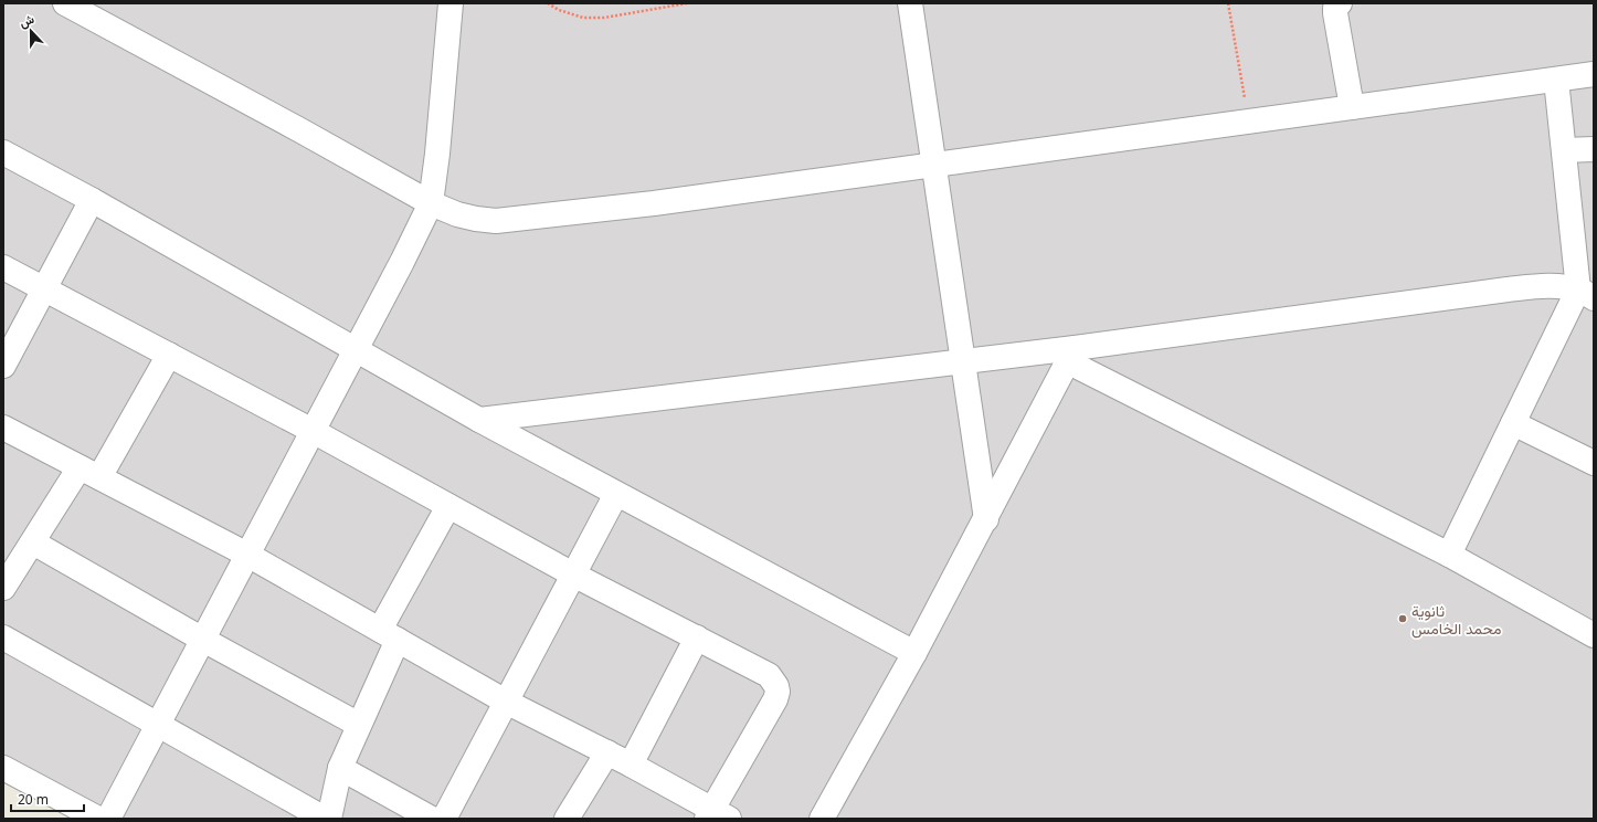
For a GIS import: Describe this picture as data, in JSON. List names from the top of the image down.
{
  "places": ["ثانوية محمد الخامس"],
  "scale_bar": "20 m",
  "north": "top"
}
